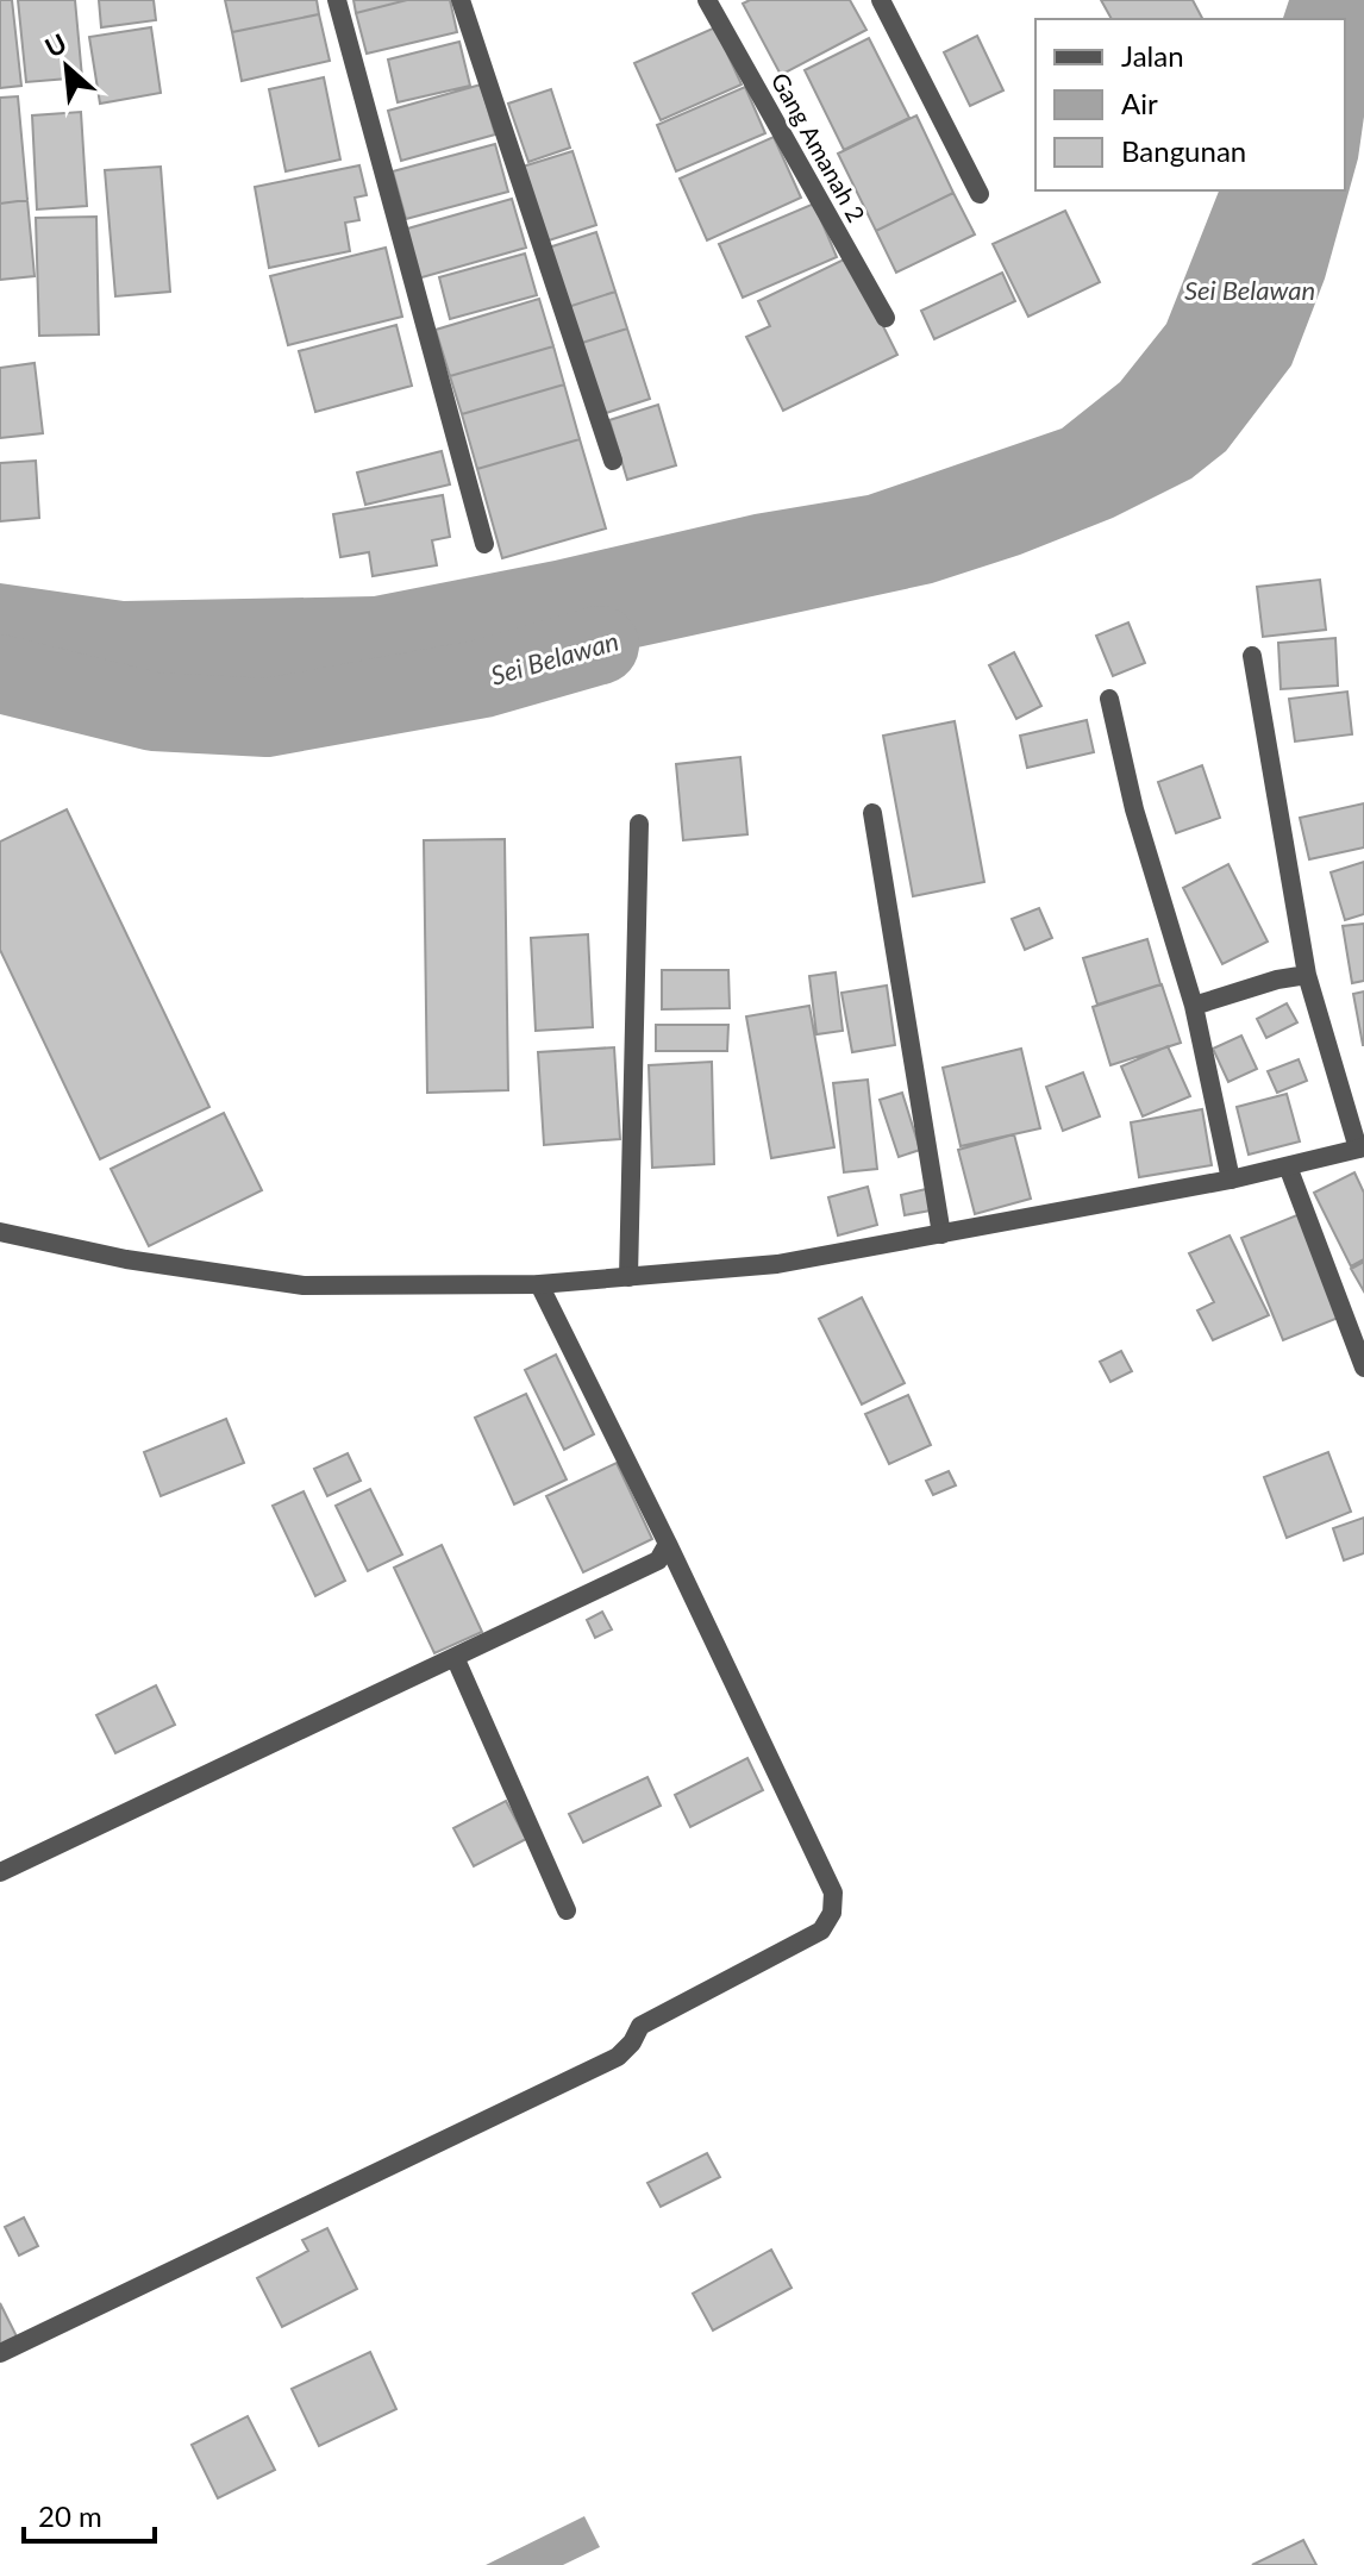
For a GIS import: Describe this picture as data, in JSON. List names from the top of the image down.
{
  "streets": {
    "street": ["Gang Amanah 2"]
  },
  "water": ["Sei Belawan"],
  "legend": ["Jalan", "Air", "Bangunan"],
  "scale_bar": "20 m",
  "north": "top left"
}
